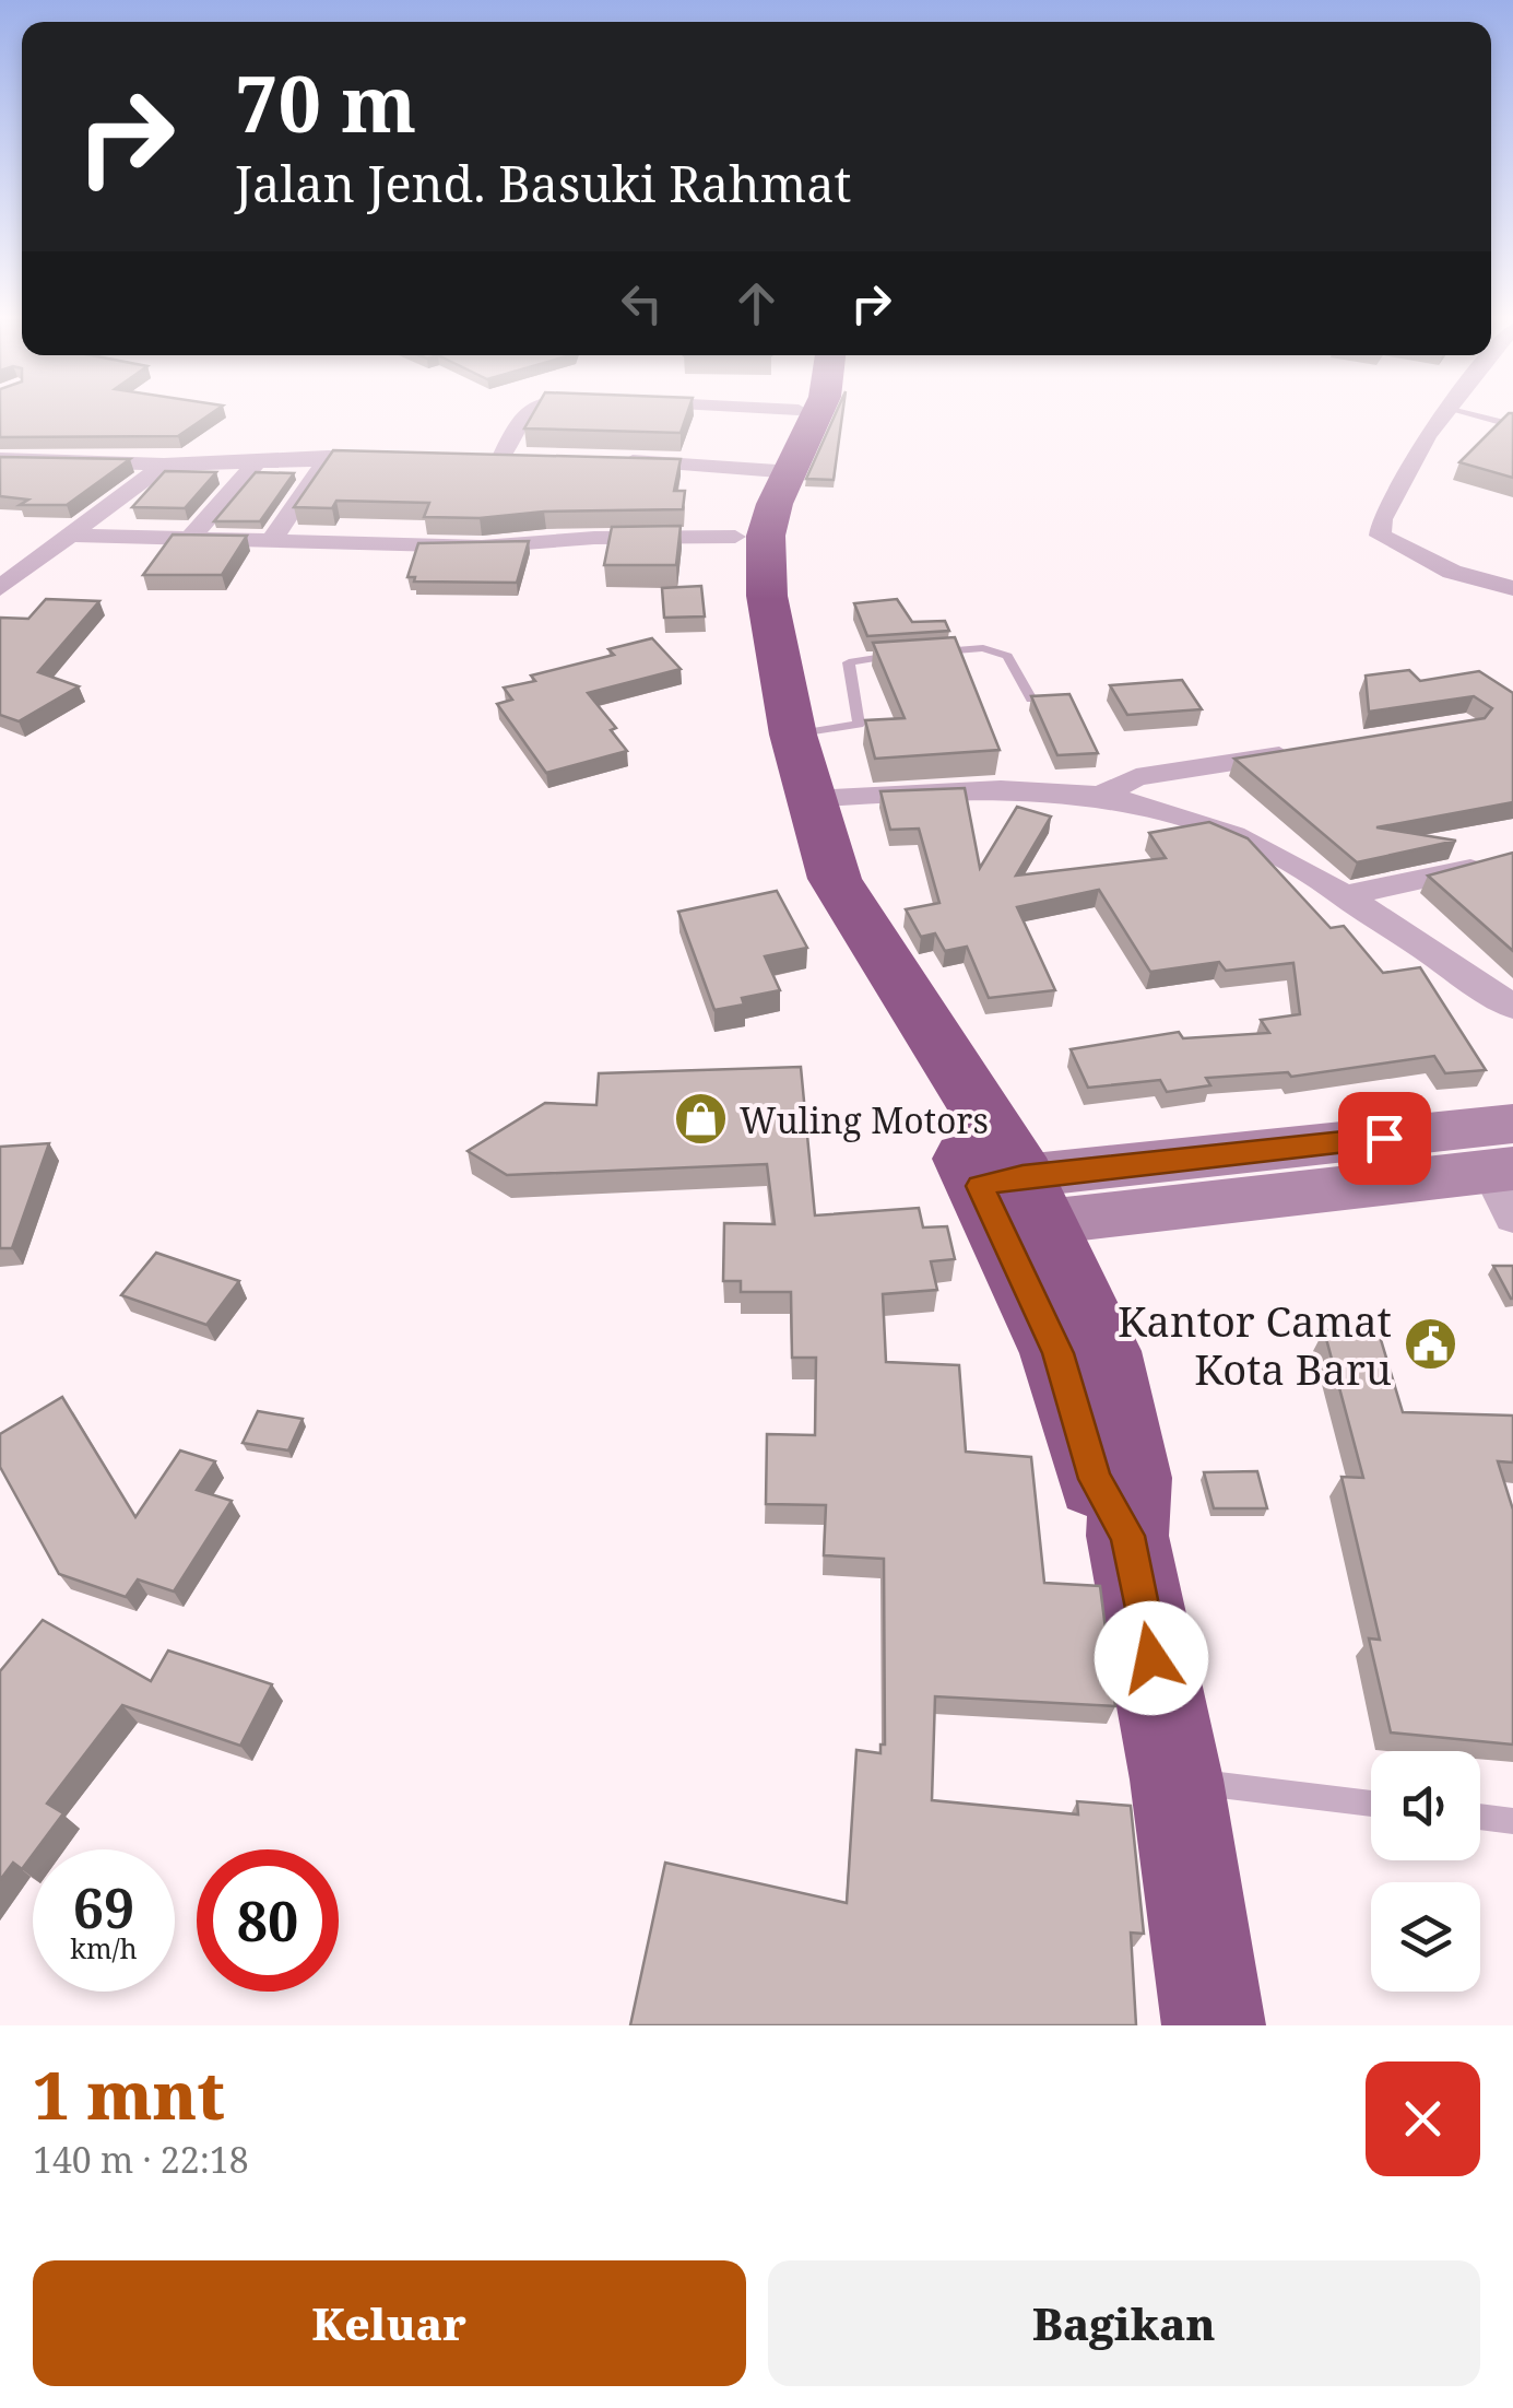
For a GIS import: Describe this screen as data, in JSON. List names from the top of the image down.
{
  "places": {
    "shop": ["Wuling Motors"],
    "public building": ["Kantor Camat Kota Baru"]
  },
  "page": {
    "turn": ["70 m", "Jalan Jend. Basuki Rahmat"],
    "speed": "69 km/h",
    "limit": "80",
    "heading": ["1 mnt", "140 m · 22:18"],
    "buttons": ["Keluar", "Bagikan"]
  }
}
